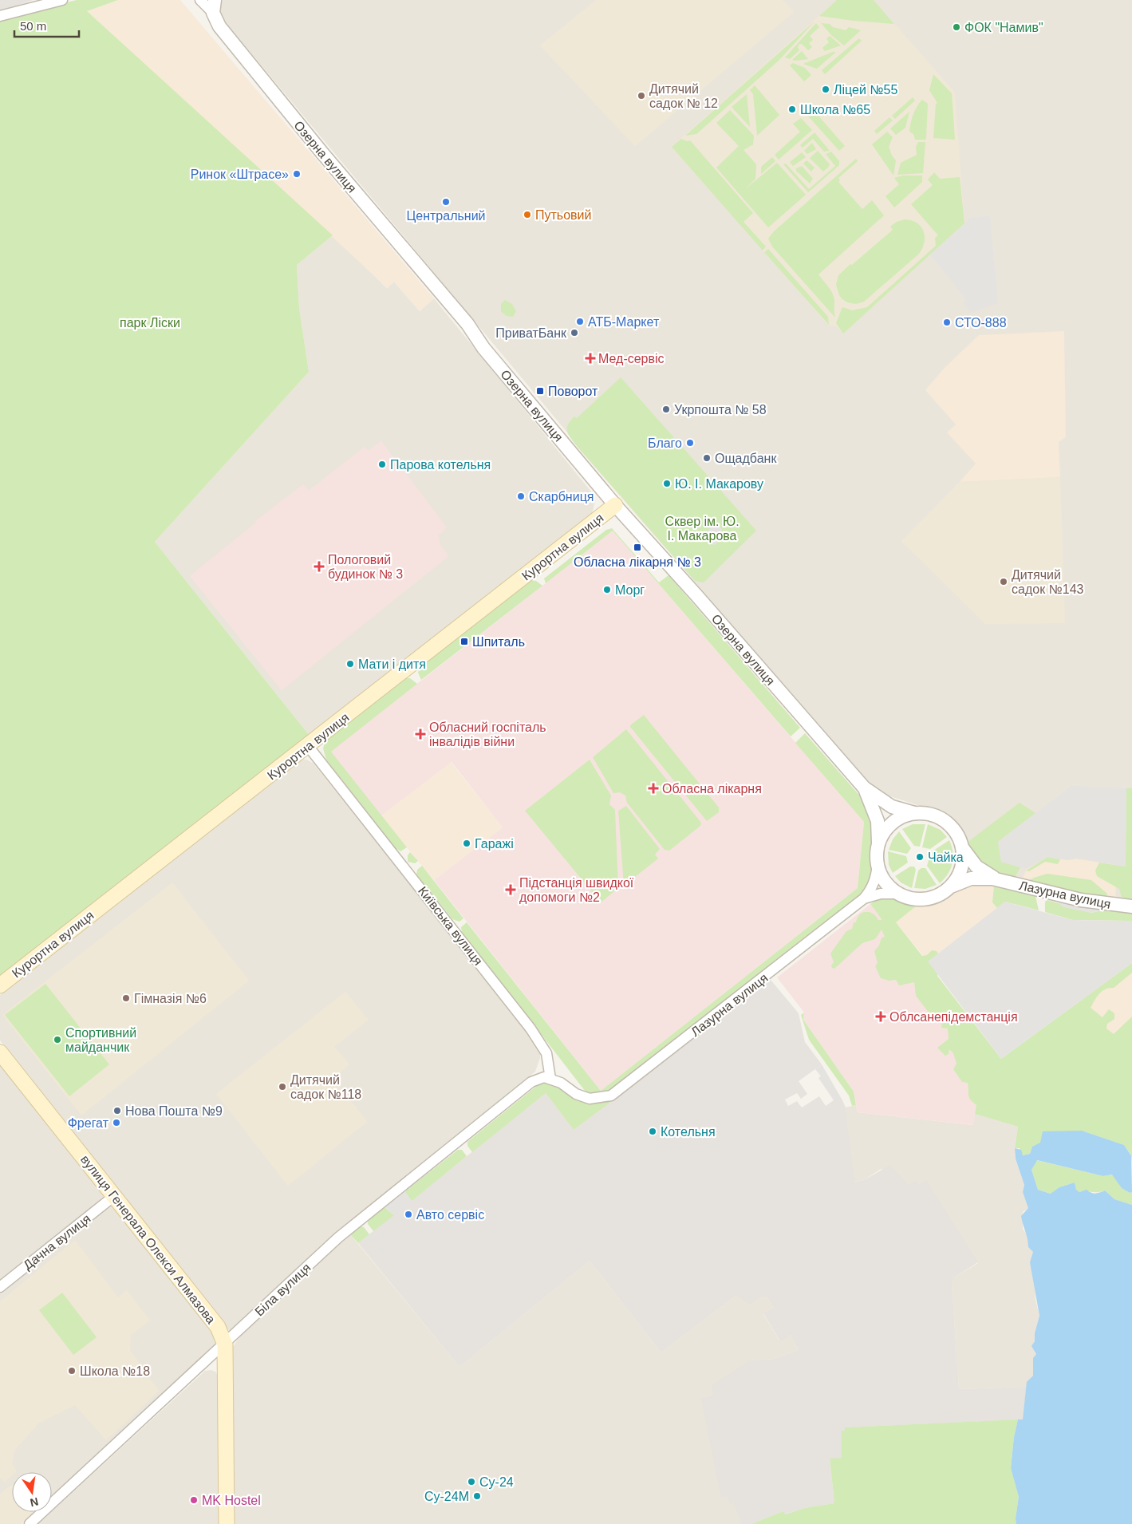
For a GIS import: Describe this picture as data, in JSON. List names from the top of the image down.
{
  "streets": {
    "main road": ["Курортна вулиця", "вулиця Генерала Олекси Алмазова"],
    "street": [
      "Озерна вулиця",
      "Лазурна вулиця",
      "Київська вулиця",
      "Дачна вулиця",
      "Біла вулиця"
    ]
  },
  "crossings": [
    ["Озерна вулиця", "Курортна вулиця"],
    ["Озерна вулиця", "Лазурна вулиця"],
    ["Курортна вулиця", "Київська вулиця"],
    ["Лазурна вулиця", "Київська вулиця"],
    ["Лазурна вулиця", "Біла вулиця"],
    ["Київська вулиця", "Біла вулиця"],
    ["вулиця Генерала Олекси Алмазова", "Дачна вулиця"],
    ["вулиця Генерала Олекси Алмазова", "Біла вулиця"]
  ],
  "parks": ["парк Ліски", "Сквер ім. Ю. І. Макарова"],
  "places": {
    "other": [
      "ФОК \"Намив\"",
      "Ліцей №55",
      "Дитячий садок № 12",
      "Школа №65",
      "Ринок «Штрасе»",
      "Центральний",
      "Путьовий",
      "АТБ-Маркет",
      "СТО-888",
      "ПриватБанк",
      "Укрпошта № 58",
      "Благо",
      "Ощадбанк",
      "Парова котельня",
      "Ю. І. Макарову",
      "Скарбниця",
      "Дитячий садок №143",
      "Морг",
      "Мати і дитя",
      "Гаражі",
      "Чайка",
      "Гімназія №6",
      "Спортивний майданчик",
      "Дитячий садок №118",
      "Нова Пошта №9",
      "Фрегат",
      "Котельня",
      "Авто сервіс",
      "Школа №18",
      "Су-24",
      "Су-24М",
      "MK Hostel"
    ],
    "health": [
      "Мед-сервіс",
      "Пологовий будинок № 3",
      "Обласний госпіталь інвалідів війни",
      "Обласна лікарня",
      "Підстанція швидкої допомоги №2",
      "Облсанепідемстанція"
    ],
    "transit": ["Поворот", "Обласна лікарня № 3", "Шпиталь"]
  },
  "scale_bar": "50 m",
  "north": "bottom"
}
